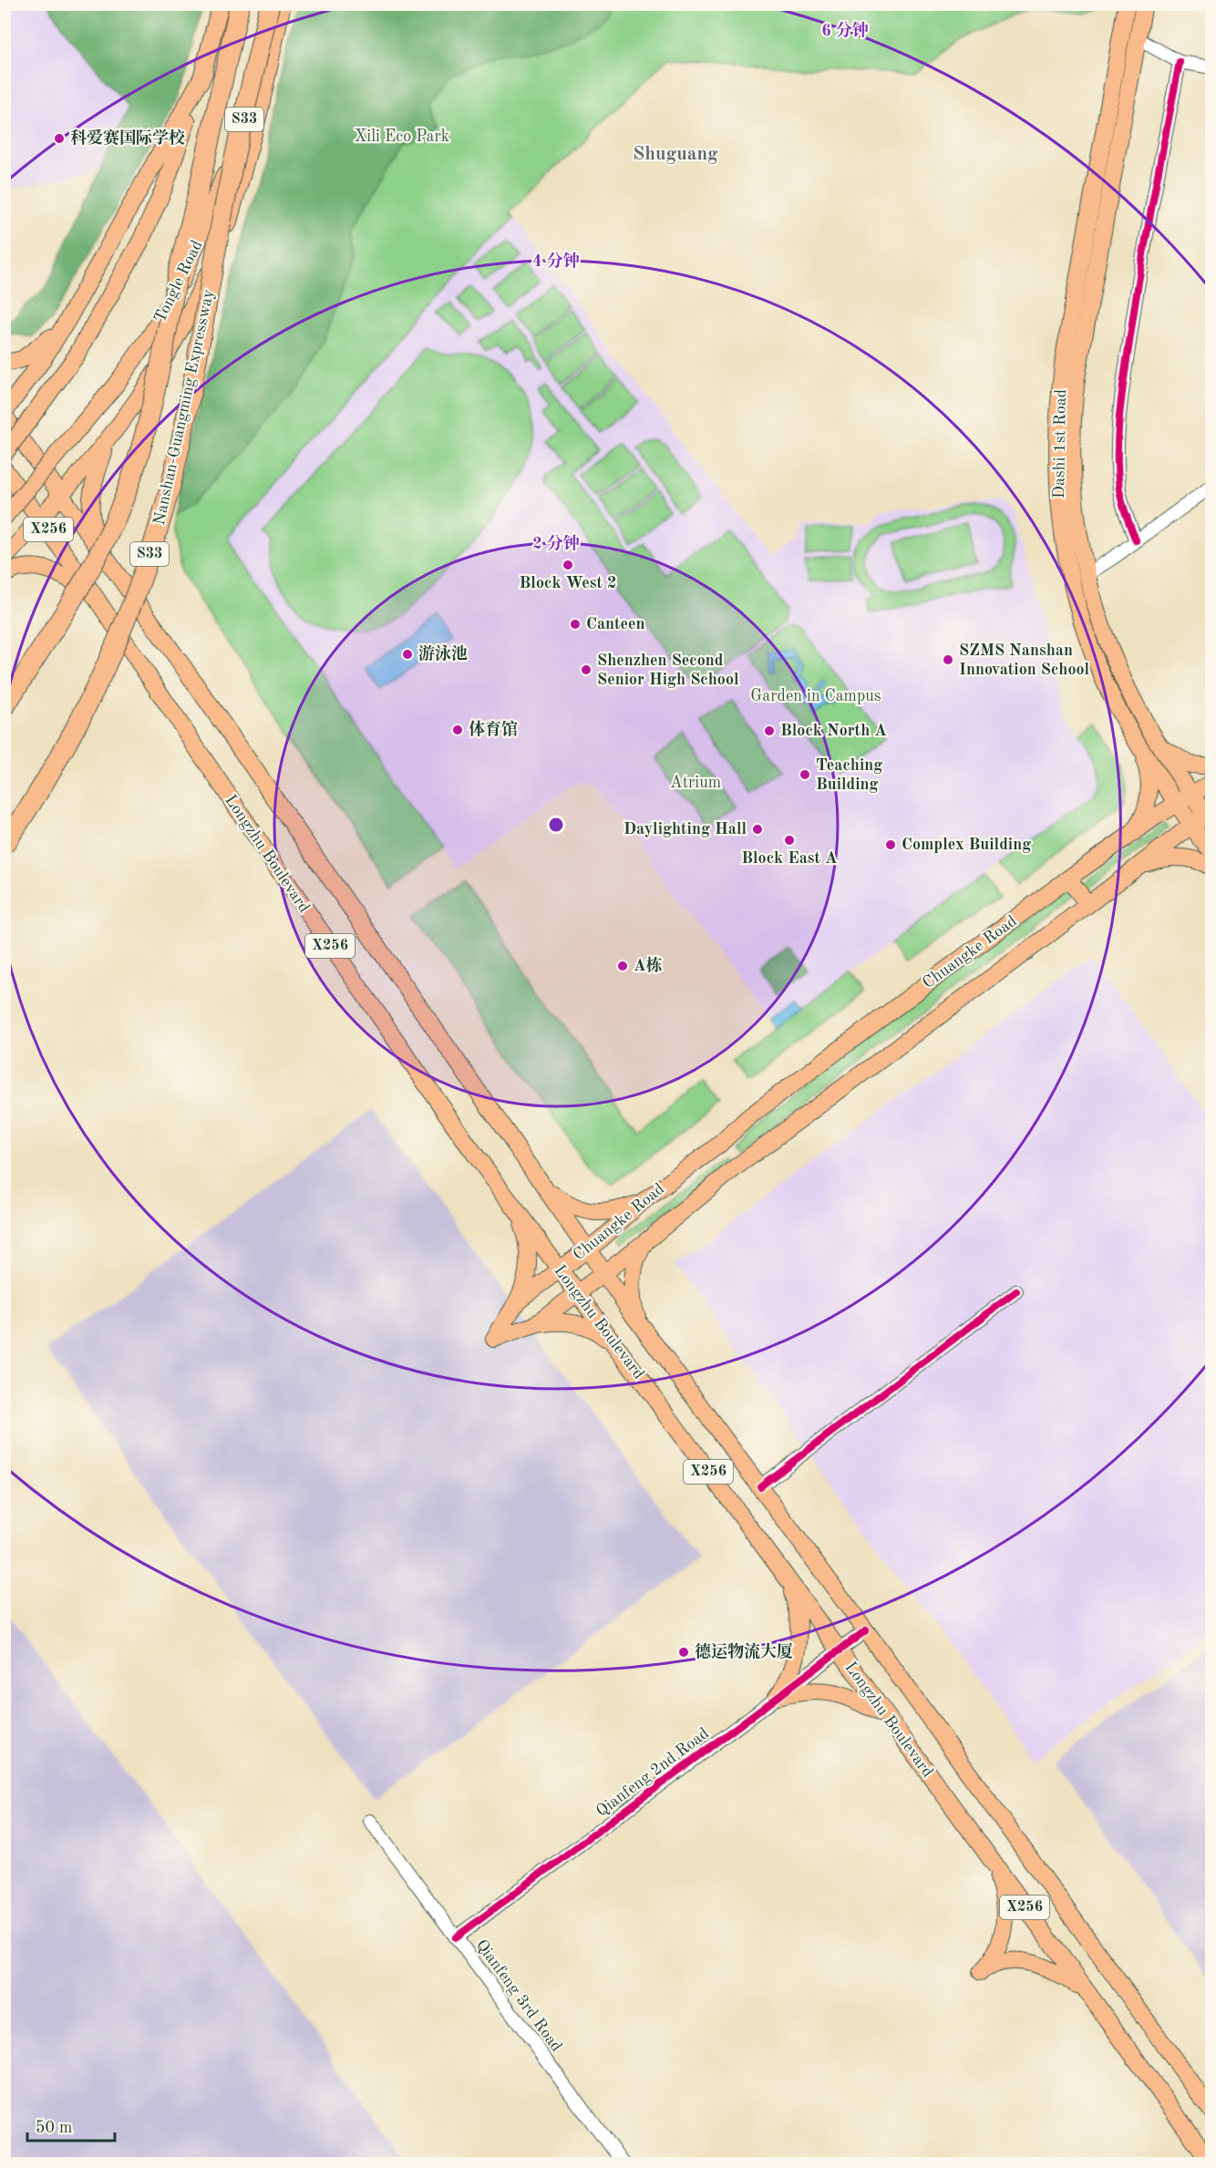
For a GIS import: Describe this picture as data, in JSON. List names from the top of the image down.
{
  "streets": {
    "highway": ["S33", "Nanshan-Guangming Expressway"],
    "main road": [
      "Tongle Road",
      "Dashi 1st Road",
      "X256",
      "Longzhu Boulevard",
      "Chuangke Road"
    ],
    "street": ["Qianfeng 2nd Road", "Qianfeng 3rd Road"]
  },
  "crossings": [
    ["Dashi 1st Road", "Chuangke Road"],
    ["X256", "Longzhu Boulevard"],
    ["Longzhu Boulevard", "Chuangke Road"],
    ["Longzhu Boulevard", "Qianfeng 2nd Road"],
    ["Qianfeng 2nd Road", "Qianfeng 3rd Road"]
  ],
  "districts": ["Shuguang"],
  "parks": ["Xili Eco Park", "Garden in Campus", "Atrium"],
  "places": [
    "科爱赛国际学校",
    "Block West 2",
    "Canteen",
    "游泳池",
    "SZMS Nanshan Innovation School",
    "Shenzhen Second Senior High School",
    "体育馆",
    "Block North A",
    "Teaching Building",
    "Daylighting Hall",
    "Block East A",
    "Complex Building",
    "A栋",
    "德运物流大厦"
  ],
  "scale_bar": "50 m",
  "rings": ["6 分钟", "4 分钟", "2 分钟"]
}
